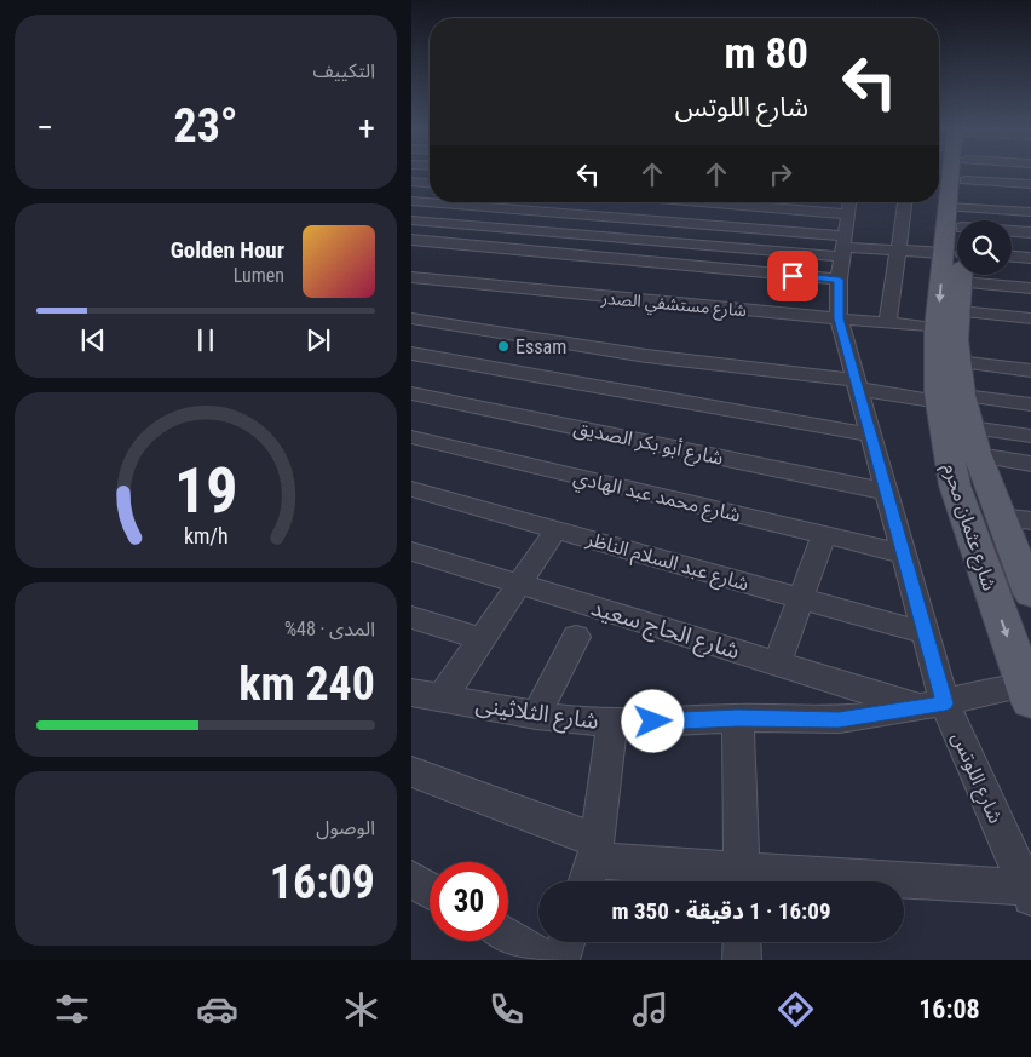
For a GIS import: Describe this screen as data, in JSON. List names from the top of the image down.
{
  "streets": {
    "main road": ["شارع عثمان محرم"],
    "street": [
      "شارع مستشفي الصدر",
      "شارع أبو بكر الصديق",
      "شارع محمد عبد الهادي",
      "شارع عبد السلام الناظر",
      "شارع الحاج سعيد",
      "شارع الثلاثينى",
      "شارع اللوتس"
    ]
  },
  "crossings": [
    ["شارع مستشفي الصدر", "شارع عثمان محرم"],
    ["شارع مستشفي الصدر", "شارع اللوتس"],
    ["شارع أبو بكر الصديق", "شارع اللوتس"],
    ["شارع محمد عبد الهادي", "شارع اللوتس"],
    ["شارع عثمان محرم", "شارع الثلاثينى"],
    ["شارع عبد السلام الناظر", "شارع اللوتس"],
    ["شارع الحاج سعيد", "شارع الثلاثينى"],
    ["شارع الحاج سعيد", "شارع اللوتس"],
    ["شارع الثلاثينى", "شارع اللوتس"]
  ],
  "places": ["Essam"],
  "page": {
    "tile": [
      "التكييف",
      ["المدى · 48%", "240 km"],
      ["الوصول", "16:09"]
    ],
    "turn": ["80 m", "شارع اللوتس"],
    "heat": ["−", "23°", "+"],
    "song": ["Golden Hour", "Lumen"],
    "limit": "30",
    "trip": "16:09 · 1 دقيقة · 350 m",
    "tabs": "16:08",
    "gauge": ["19", "km/h"]
  }
}
